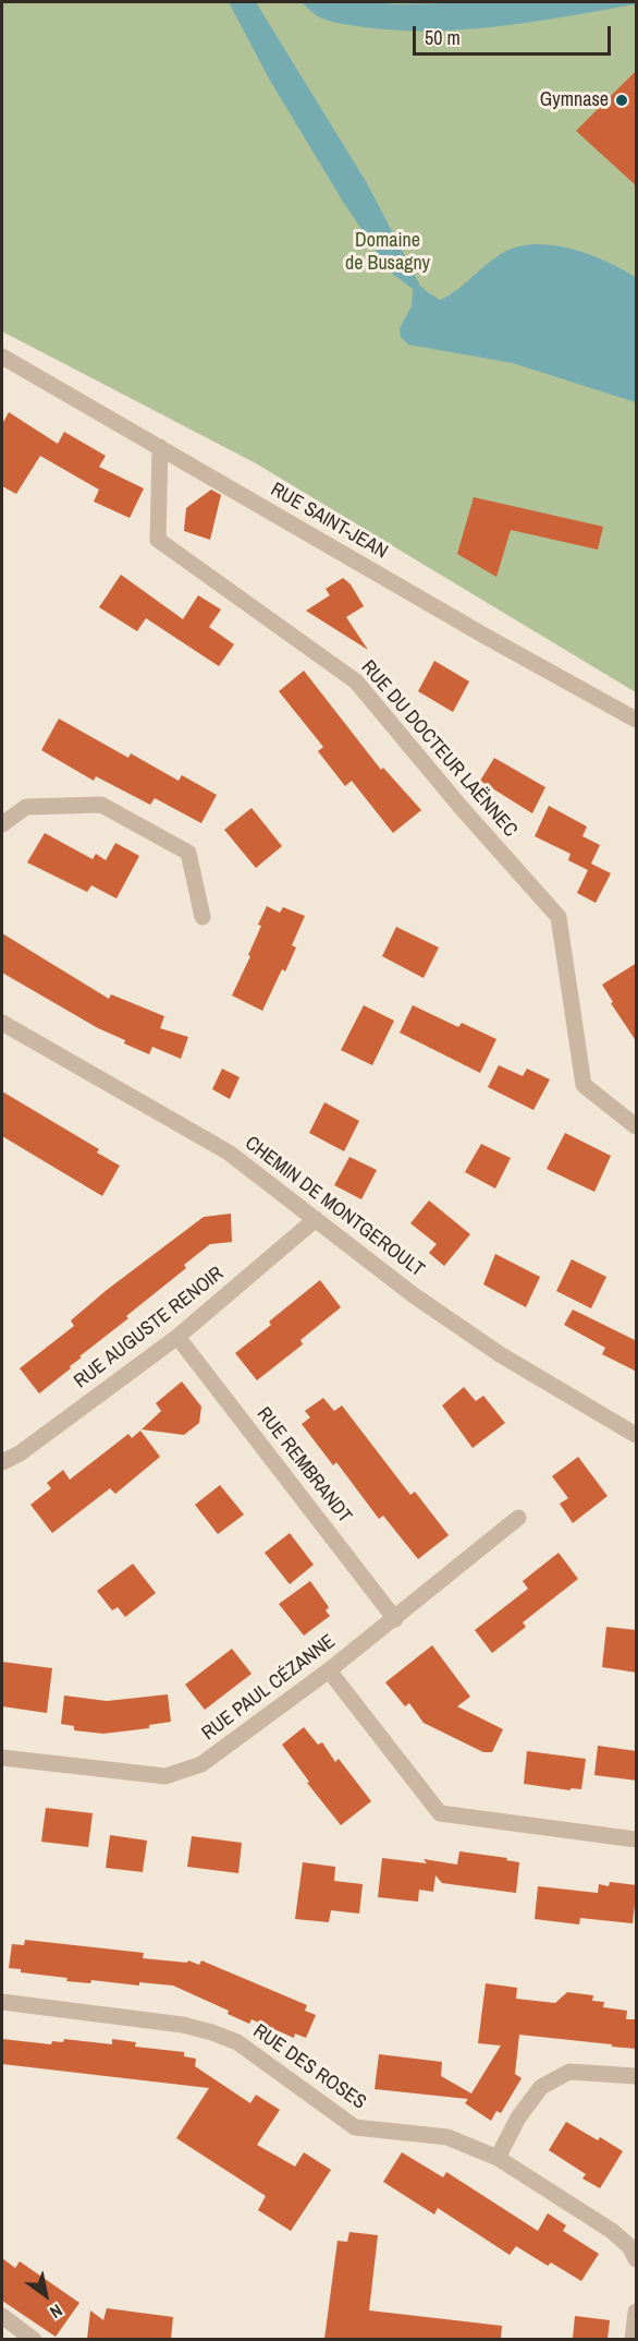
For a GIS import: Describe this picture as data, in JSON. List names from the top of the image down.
{
  "streets": {
    "street": [
      "RUE SAINT-JEAN",
      "RUE DU DOCTEUR LAËNNEC",
      "CHEMIN DE MONTGEROULT",
      "RUE AUGUSTE RENOIR",
      "RUE REMBRANDT",
      "RUE PAUL CÉZANNE",
      "RUE DES ROSES"
    ]
  },
  "crossings": [
    ["RUE SAINT-JEAN", "RUE DU DOCTEUR LAËNNEC"],
    ["CHEMIN DE MONTGEROULT", "RUE AUGUSTE RENOIR"],
    ["RUE AUGUSTE RENOIR", "RUE REMBRANDT"],
    ["RUE REMBRANDT", "RUE PAUL CÉZANNE"]
  ],
  "parks": ["Domaine de Busagny"],
  "places": ["Gymnase"],
  "scale_bar": "50 m",
  "north": "bottom right"
}
